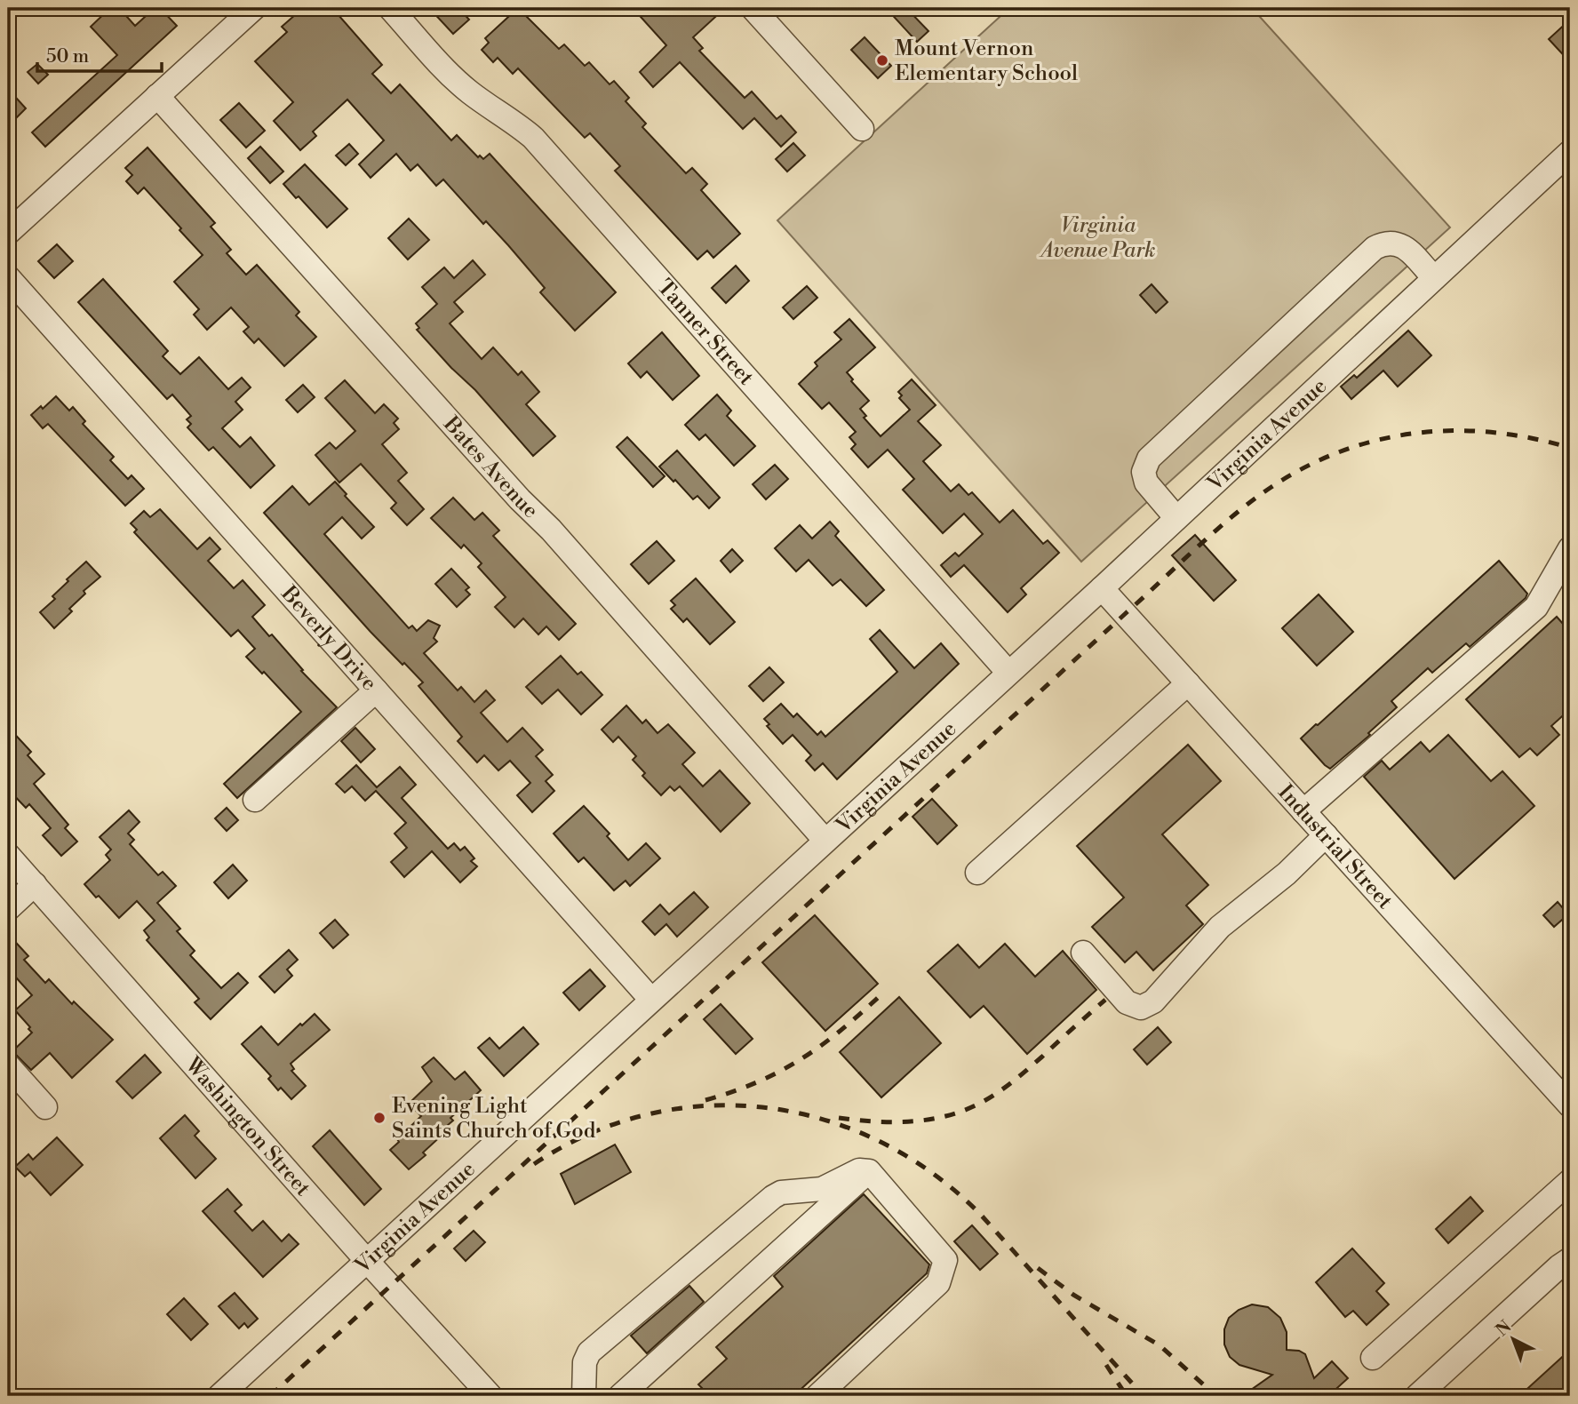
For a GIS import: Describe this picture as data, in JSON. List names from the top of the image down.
{
  "streets": {
    "street": [
      "Tanner Street",
      "Virginia Avenue",
      "Bates Avenue",
      "Beverly Drive",
      "Industrial Street",
      "Washington Street"
    ]
  },
  "crossings": [
    ["Tanner Street", "Virginia Avenue"],
    ["Virginia Avenue", "Bates Avenue"],
    ["Virginia Avenue", "Beverly Drive"],
    ["Virginia Avenue", "Industrial Street"],
    ["Virginia Avenue", "Washington Street"]
  ],
  "parks": ["Virginia Avenue Park"],
  "places": ["Mount Vernon Elementary School", "Evening Light Saints Church of God"],
  "scale_bar": "50 m",
  "north": "top left"
}
